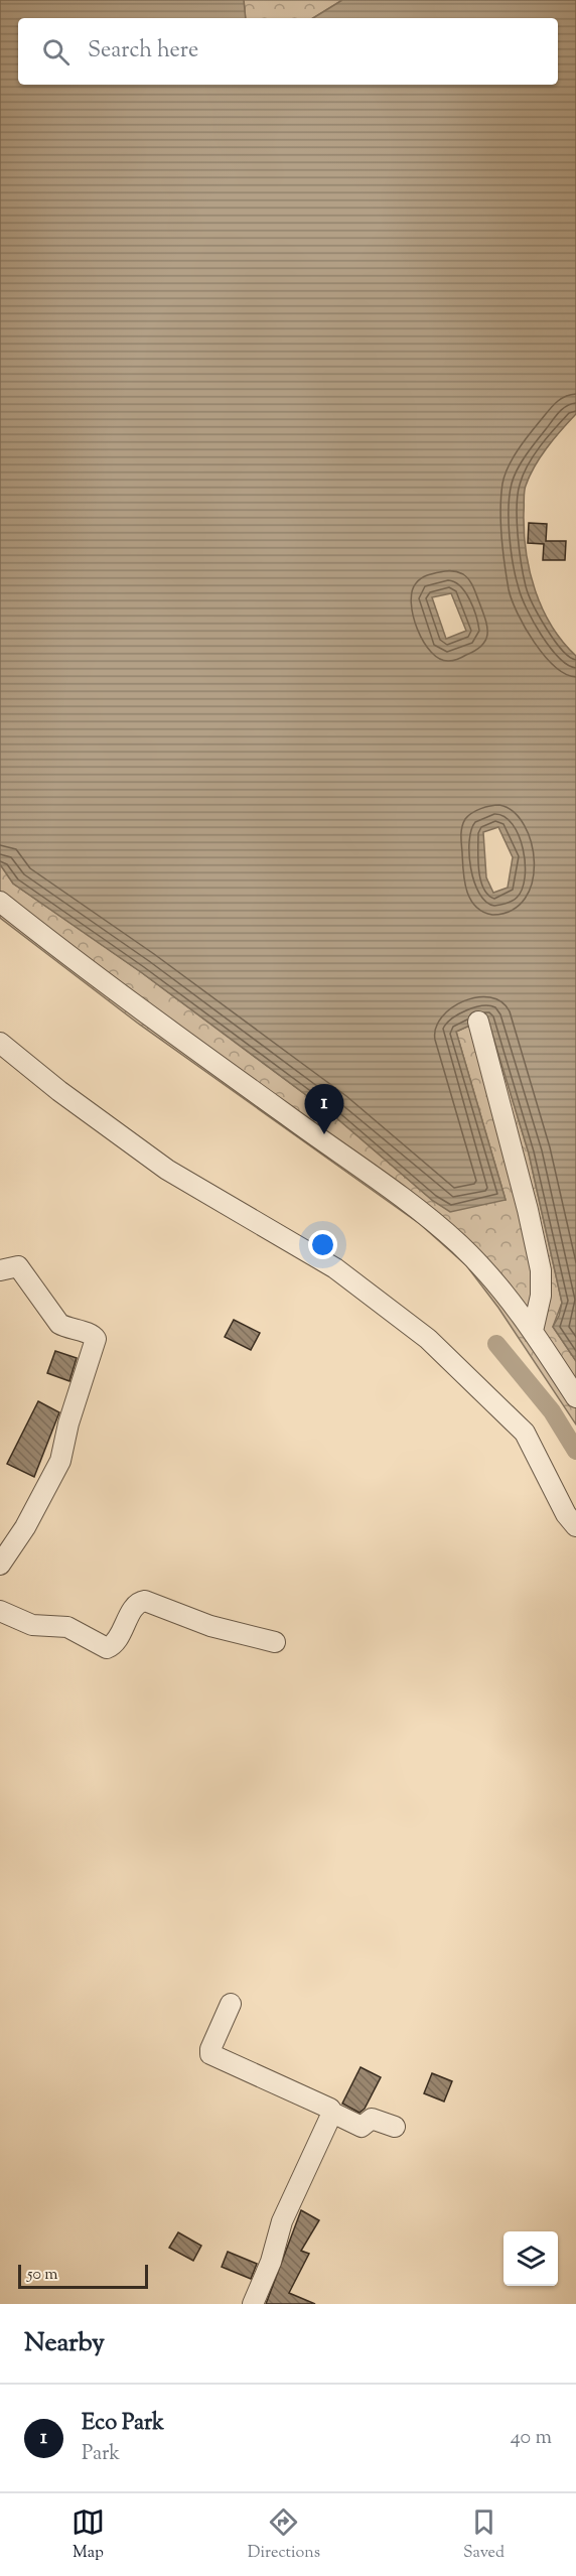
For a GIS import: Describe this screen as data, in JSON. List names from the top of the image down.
{
  "scale_bar": "50 m",
  "page": {
    "search": "Search here",
    "pins": "1",
    "scale": "50 m",
    "heading": "Nearby",
    "list": [
      {
        "mark": "1",
        "name": "Eco Park",
        "note": "Park",
        "value": "40 m"
      }
    ],
    "nav": ["Map", "Directions", "Saved"]
  }
}
